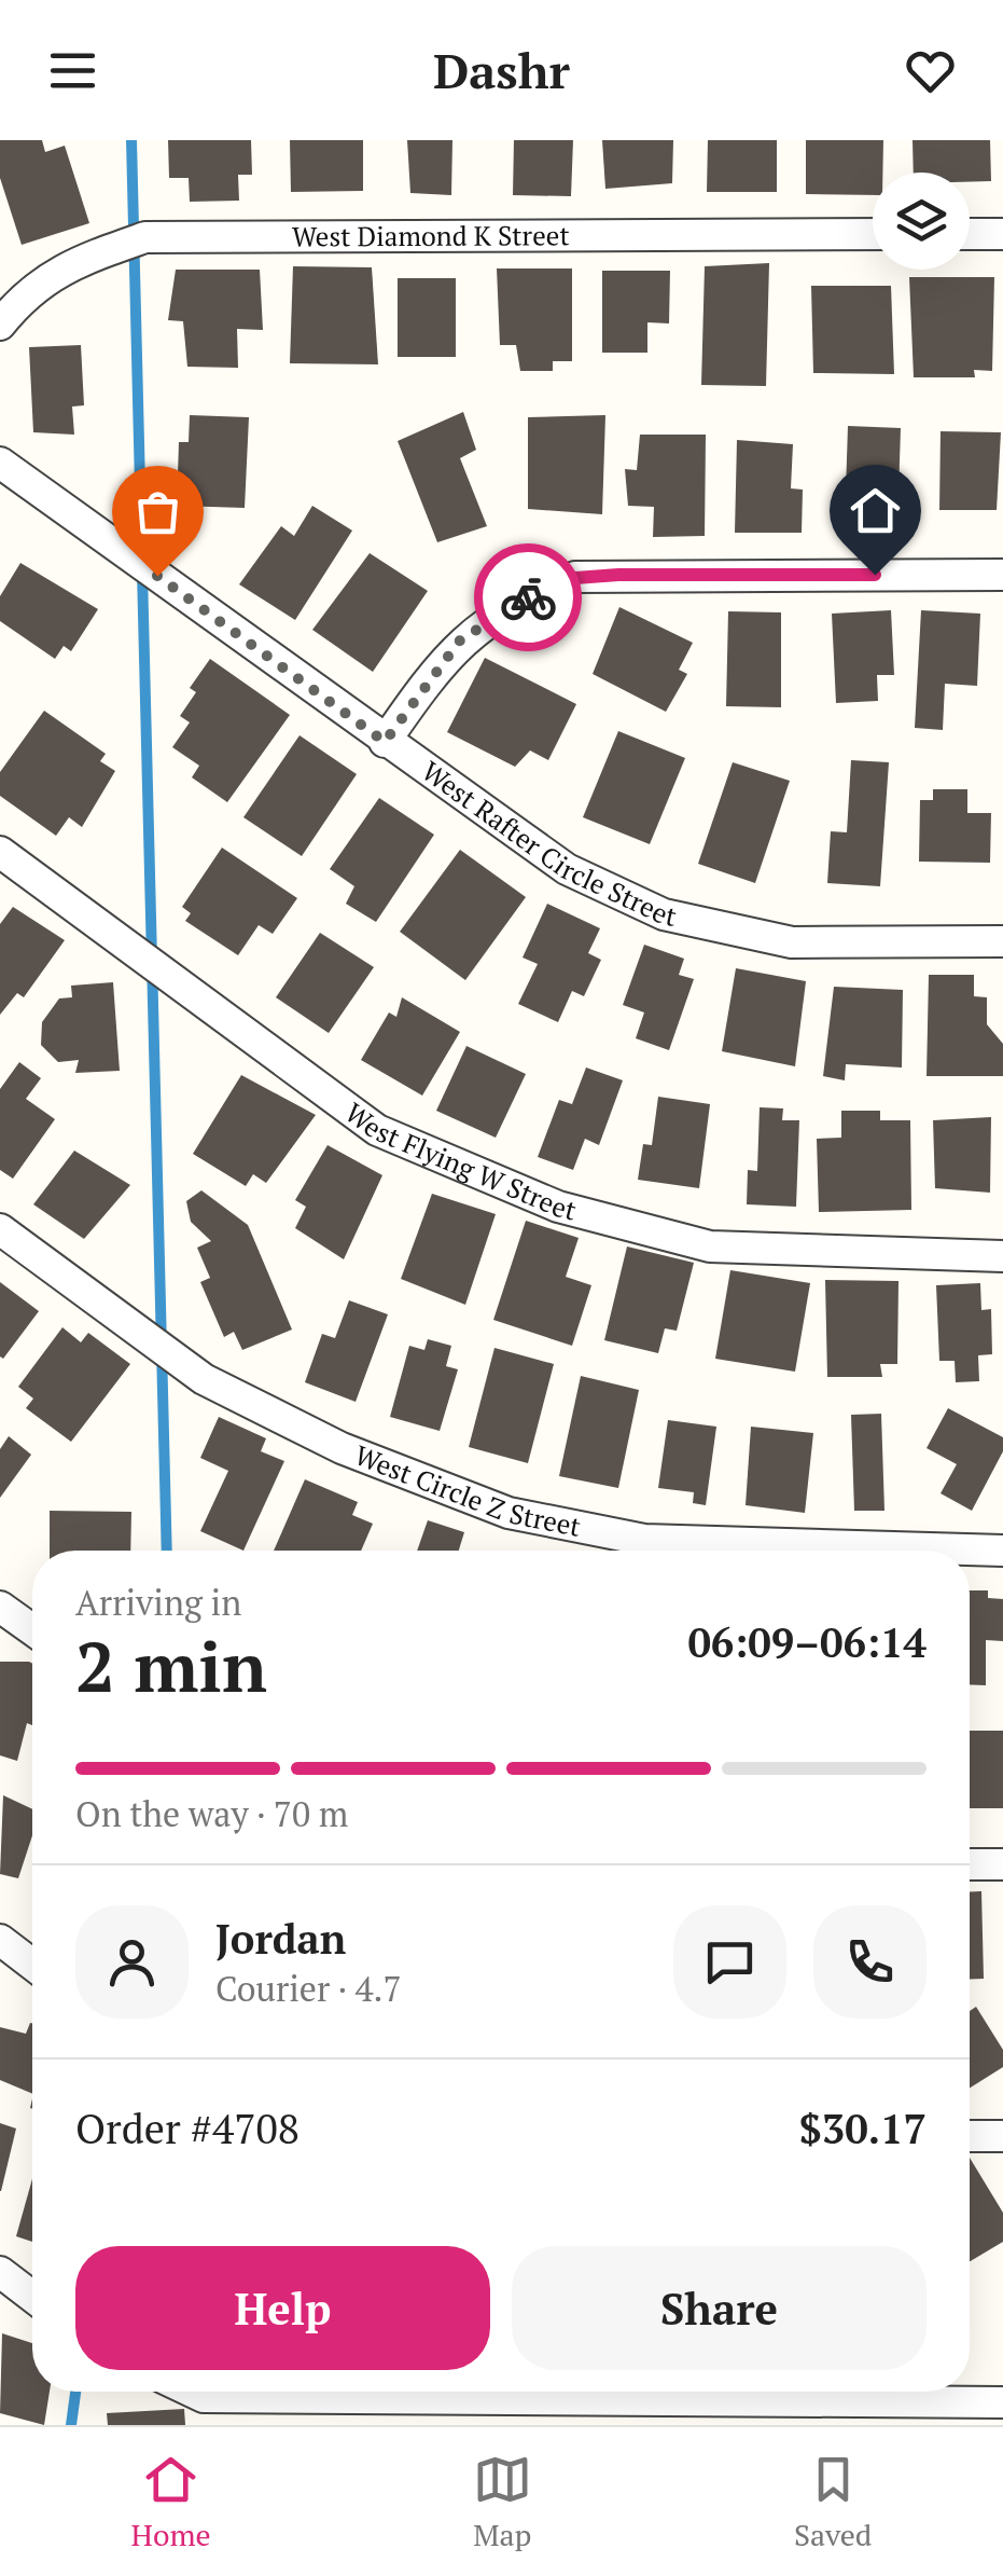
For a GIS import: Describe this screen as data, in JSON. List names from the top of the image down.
{
  "streets": {
    "street": [
      "West Diamond K Street",
      "West Rafter Circle Street",
      "West Flying W Street",
      "West Circle Z Street"
    ]
  },
  "page": {
    "header": "Dashr",
    "heading": ["2 min", "Arriving in", "06:09–06:14"],
    "panel": [
      "Jordan",
      "Courier · 4.7",
      "Order #4708",
      "$30.17"
    ],
    "bar": "On the way · 70 m",
    "buttons": ["Help", "Share"],
    "tabs": ["Home", "Map", "Saved"]
  }
}
